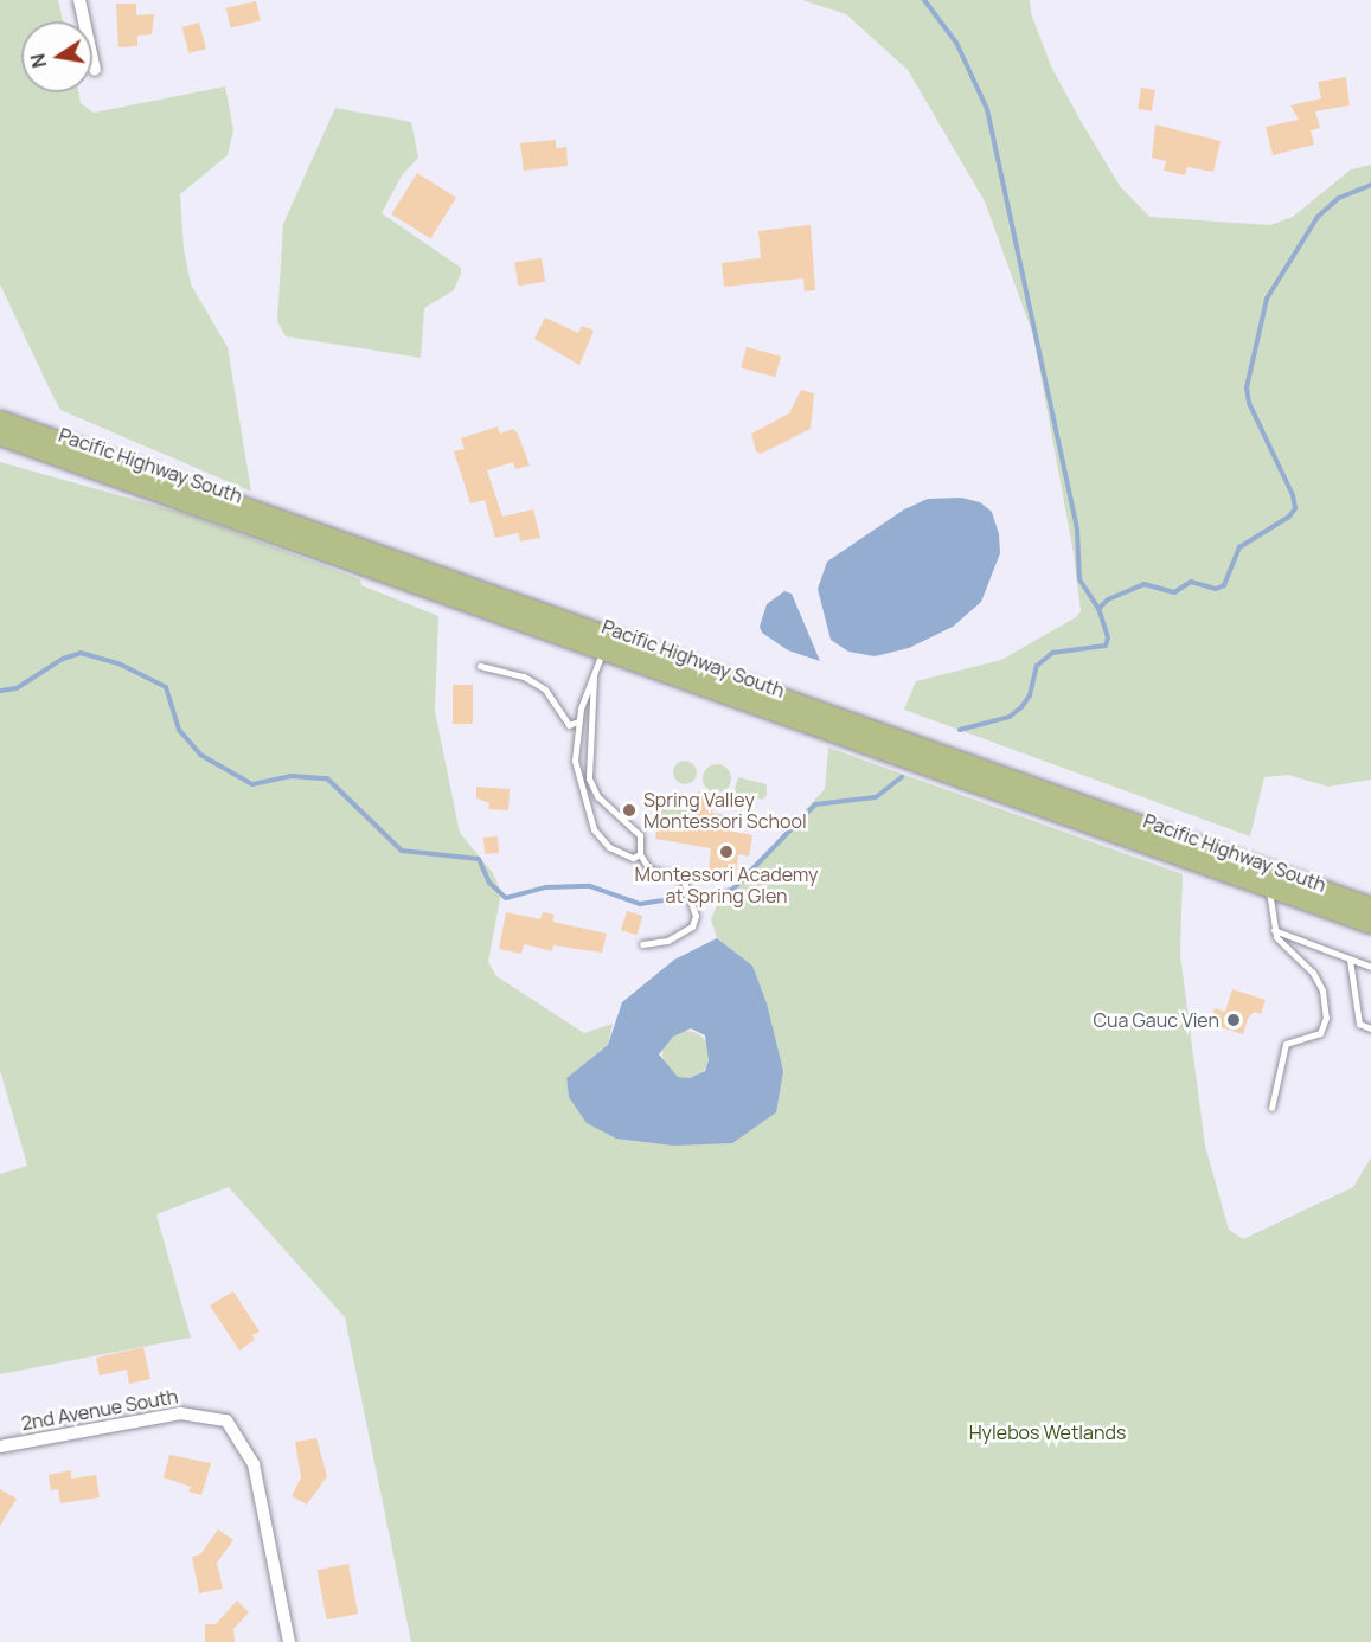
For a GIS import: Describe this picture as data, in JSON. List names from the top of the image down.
{
  "streets": {
    "main road": ["Pacific Highway South"],
    "street": ["2nd Avenue South"]
  },
  "parks": ["Hylebos Wetlands"],
  "places": ["Spring Valley Montessori School", "Montessori Academy at Spring Glen", "Cua Gauc Vien"],
  "north": "left"
}
